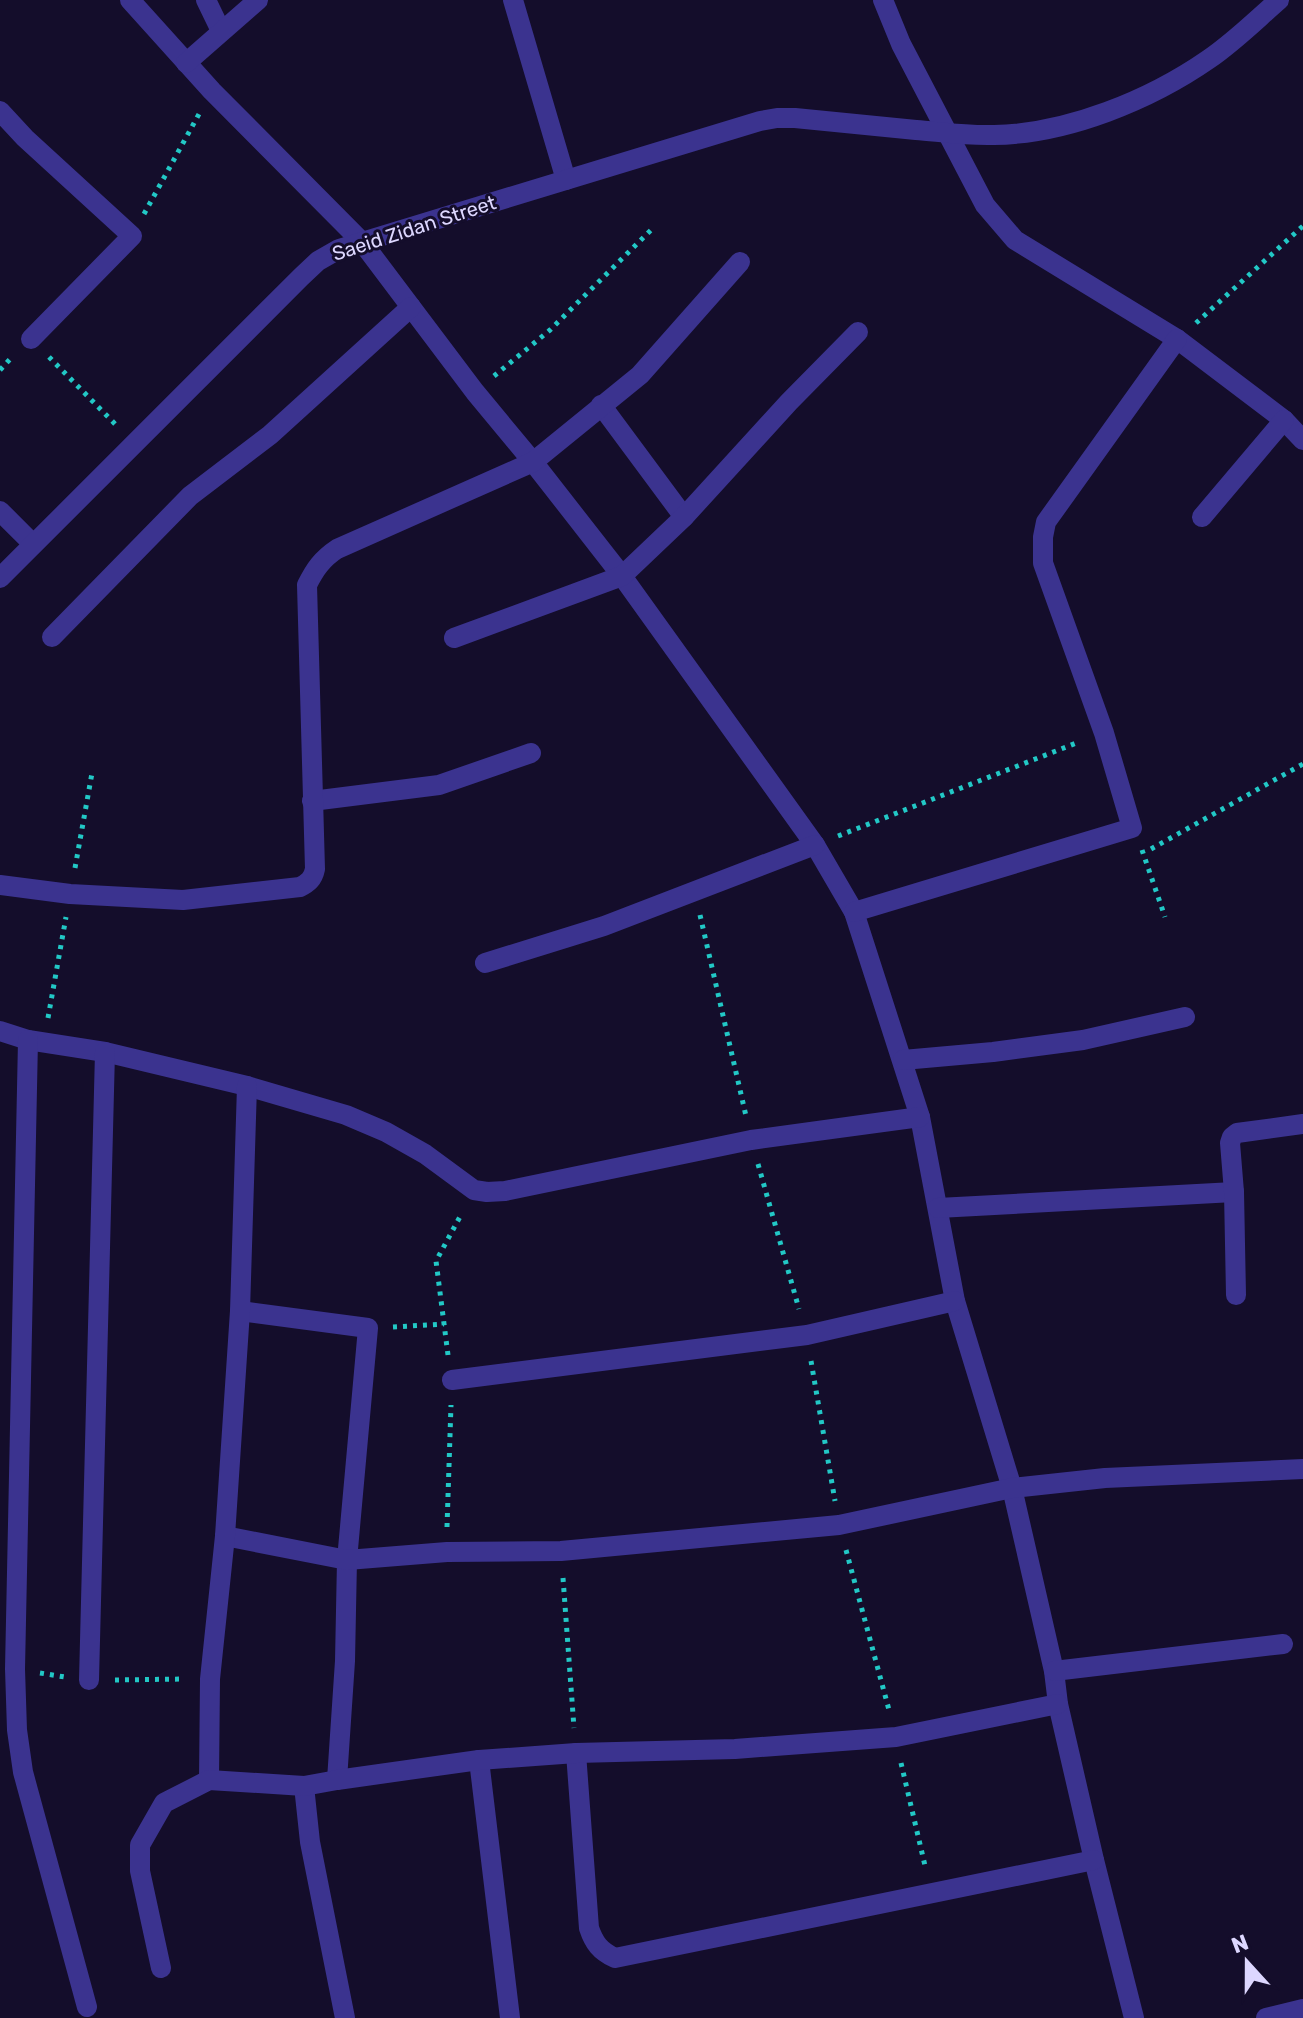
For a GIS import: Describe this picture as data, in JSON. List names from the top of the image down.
{
  "streets": {
    "street": ["Saeid Zidan Street"]
  },
  "north": "top"
}
